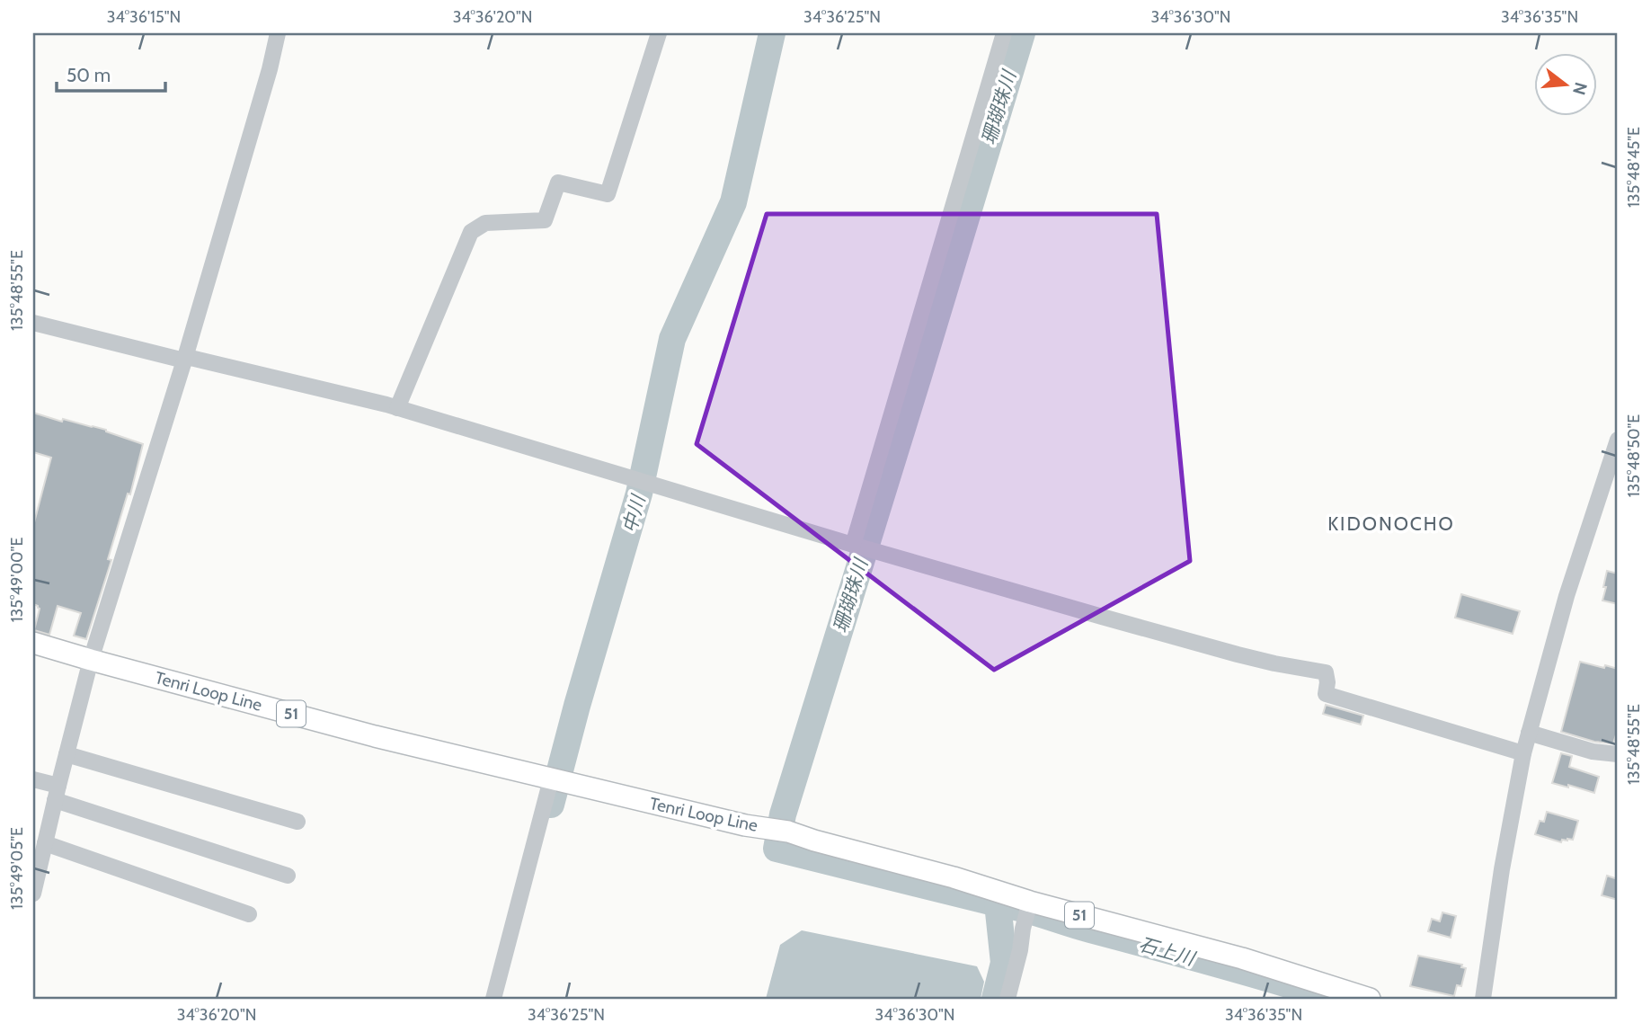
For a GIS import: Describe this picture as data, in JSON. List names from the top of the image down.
{
  "streets": {
    "main road": ["Tenri Loop Line", "51"]
  },
  "districts": ["KIDONOCHO"],
  "water": ["珊瑚珠川", "中川", "石上川"],
  "scale_bar": "50 m",
  "north": "right",
  "coordinates": [
    "34°36'15\"N",
    "34°36'20\"N",
    "34°36'25\"N",
    "34°36'30\"N",
    "34°36'35\"N",
    "135°48'45\"E",
    "135°48'55\"E",
    "135°48'50\"E",
    "135°49'00\"E",
    "135°49'05\"E"
  ]
}
